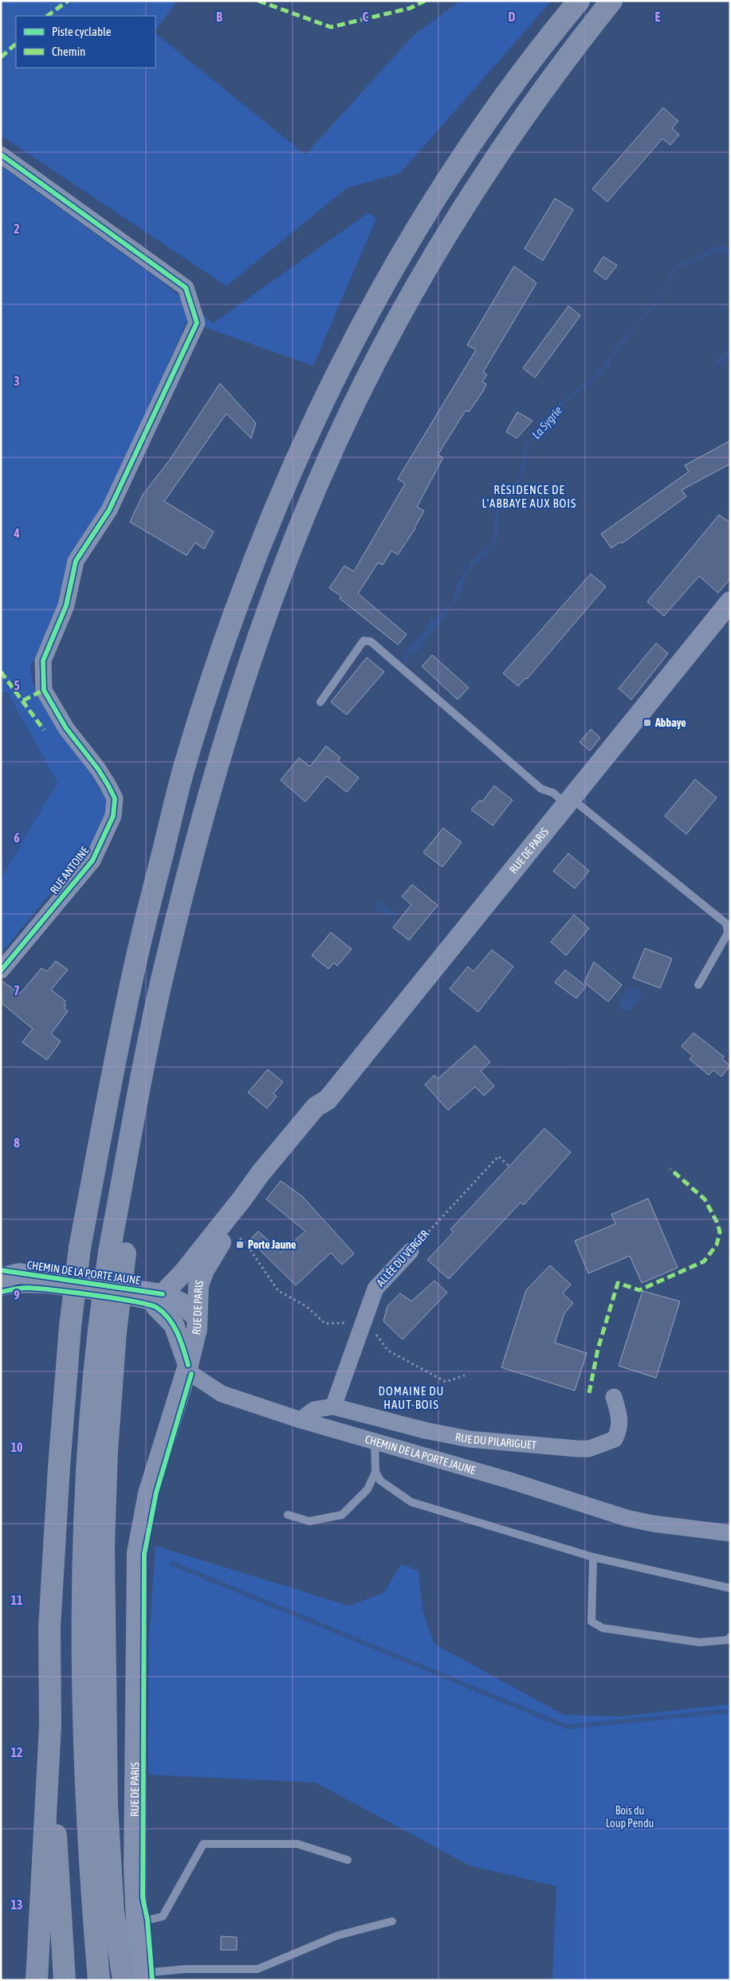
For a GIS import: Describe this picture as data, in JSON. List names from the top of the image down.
{
  "streets": {
    "street": [
      "RUE DE PARIS",
      "RUE ANTOINE",
      "ALLÉE DU VERGER",
      "CHEMIN DE LA PORTE JAUNE",
      "RUE DU PILARIGUET"
    ]
  },
  "crossings": [
    ["RUE DE PARIS", "CHEMIN DE LA PORTE JAUNE"],
    ["ALLÉE DU VERGER", "RUE DU PILARIGUET"]
  ],
  "districts": ["RÉSIDENCE DE L'ABBAYE AUX BOIS", "DOMAINE DU HAUT-BOIS"],
  "water": ["La Sygrie"],
  "parks": ["Bois du Loup Pendu"],
  "places": {
    "transit": ["Abbaye", "Porte Jaune"]
  },
  "legend": ["Piste cyclable", "Chemin"],
  "grid": {
    "columns": [
      "B",
      "C",
      "D",
      "E"
    ],
    "rows": [
      "2",
      "3",
      "4",
      "5",
      "6",
      "7",
      "8",
      "9",
      "10",
      "11",
      "12",
      "13"
    ]
  }
}
